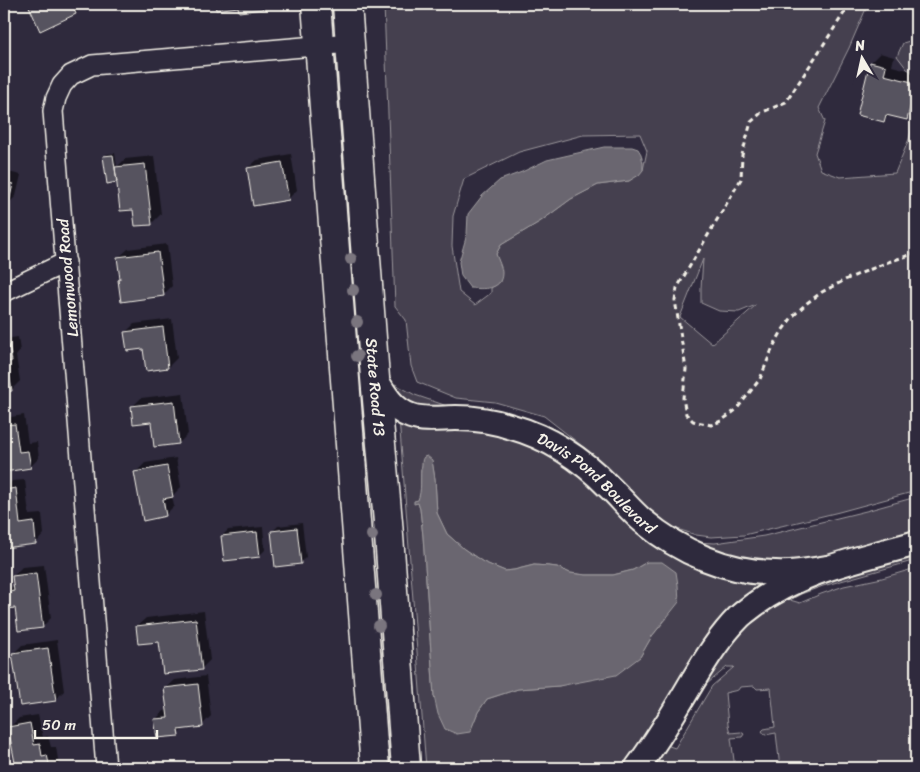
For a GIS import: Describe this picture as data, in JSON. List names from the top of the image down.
{
  "streets": {
    "main road": ["State Road 13"],
    "street": ["Lemonwood Road", "Davis Pond Boulevard"]
  },
  "crossings": [
    ["Lemonwood Road", "State Road 13"],
    ["State Road 13", "Davis Pond Boulevard"]
  ],
  "scale_bar": "50 m",
  "north": "top"
}
